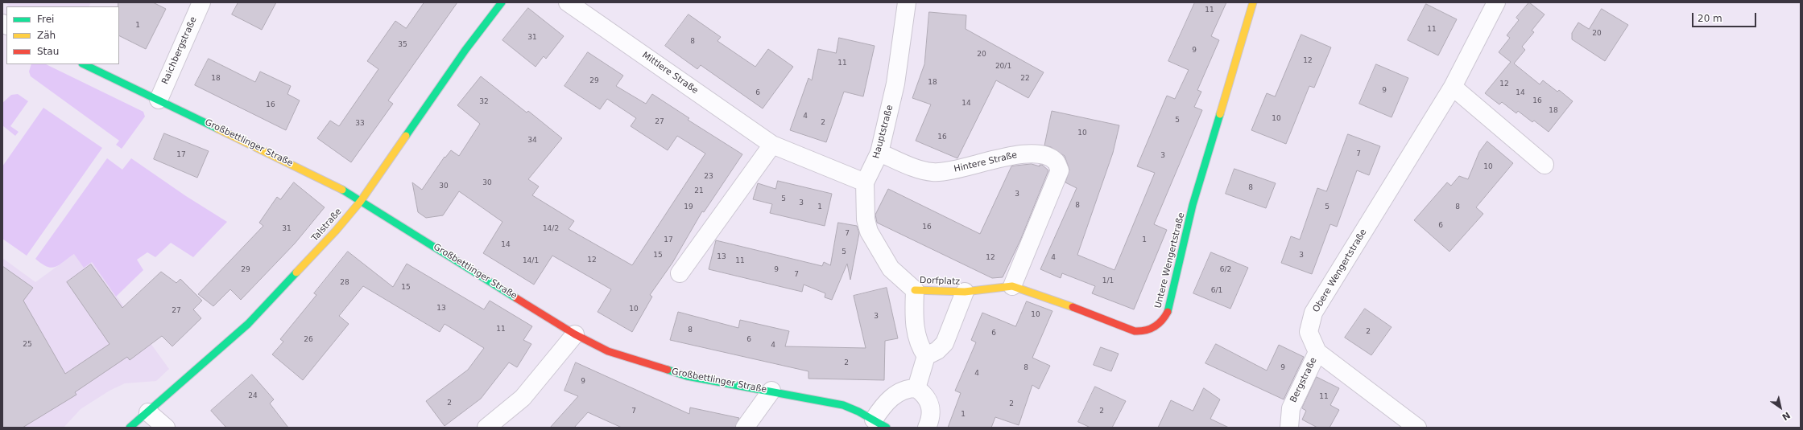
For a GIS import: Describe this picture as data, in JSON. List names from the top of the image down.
{
  "streets": {
    "street": [
      "Raichbergstraße",
      "Mittlere Straße",
      "Hauptstraße",
      "Großbettlinger Straße",
      "Hintere Straße",
      "Talstraße",
      "Untere Wengertstraße",
      "Obere Wengertstraße",
      "Dorfplatz",
      "Bergstraße"
    ]
  },
  "crossings": [
    ["Raichbergstraße", "Großbettlinger Straße"],
    ["Mittlere Straße", "Hauptstraße"],
    ["Hauptstraße", "Hintere Straße"],
    ["Hauptstraße", "Dorfplatz"],
    ["Großbettlinger Straße", "Talstraße"],
    ["Hintere Straße", "Untere Wengertstraße"],
    ["Untere Wengertstraße", "Dorfplatz"],
    ["Obere Wengertstraße", "Bergstraße"]
  ],
  "house_numbers": [
    "11",
    "1",
    "11",
    "20",
    "31",
    "8",
    "35",
    "9",
    "20",
    "12",
    "11",
    "20/1",
    "18",
    "22",
    "29",
    "18",
    "12",
    "9",
    "6",
    "14",
    "16",
    "32",
    "14",
    "16",
    "18",
    "4",
    "10",
    "5",
    "27",
    "2",
    "33",
    "10",
    "16",
    "34",
    "7",
    "17",
    "3",
    "10",
    "23",
    "30",
    "30",
    "8",
    "21",
    "3",
    "5",
    "3",
    "8",
    "19",
    "1",
    "5",
    "8",
    "6",
    "16",
    "31",
    "14/2",
    "7",
    "17",
    "1",
    "14",
    "5",
    "15",
    "3",
    "13",
    "12",
    "4",
    "12",
    "14/1",
    "11",
    "29",
    "9",
    "6/2",
    "7",
    "1/1",
    "28",
    "15",
    "6/1",
    "13",
    "10",
    "27",
    "10",
    "3",
    "11",
    "8",
    "2",
    "6",
    "26",
    "6",
    "25",
    "4",
    "2",
    "8",
    "9",
    "4",
    "9",
    "24",
    "11",
    "2",
    "2",
    "7",
    "2",
    "1"
  ],
  "legend": ["Frei", "Zäh", "Stau"],
  "scale_bar": "20 m",
  "north": "bottom right"
}
